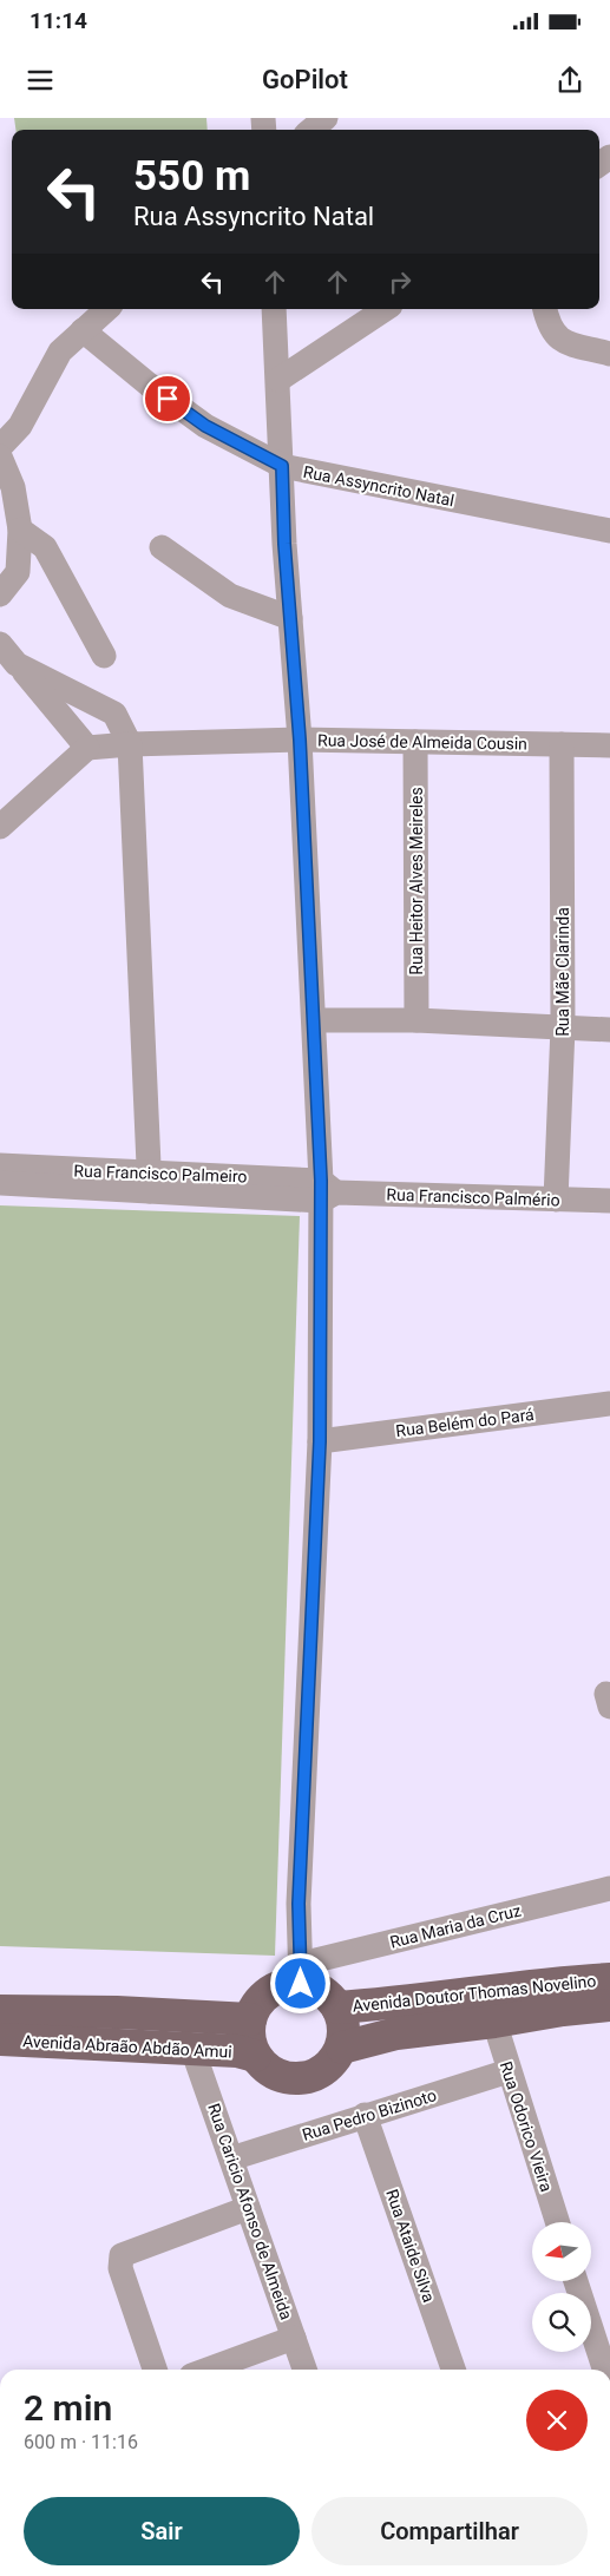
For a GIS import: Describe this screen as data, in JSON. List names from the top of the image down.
{
  "streets": {
    "main road": ["Avenida Doutor Thomas Novelino", "Avenida Abraão Abdão Amui"],
    "street": [
      "Rua Assyncrito Natal",
      "Rua José de Almeida Cousin",
      "Rua Heitor Alves Meireles",
      "Rua Mãe Clarinda",
      "Rua Francisco Palmeiro",
      "Rua Francisco Palmério",
      "Rua Belém do Pará",
      "Rua Maria da Cruz",
      "Rua Pedro Bizinoto",
      "Rua Odorico Vieira",
      "Rua Caricio Afonso de Almeida",
      "Rua Ataide Silva"
    ]
  },
  "crossings": [
    ["Rua José de Almeida Cousin", "Rua Heitor Alves Meireles"],
    ["Rua José de Almeida Cousin", "Rua Mãe Clarinda"],
    ["Rua Mãe Clarinda", "Rua Francisco Palmério"],
    ["Rua Francisco Palmeiro", "Rua Francisco Palmério"],
    ["Rua Maria da Cruz", "Avenida Doutor Thomas Novelino"],
    ["Rua Maria da Cruz", "Avenida Abraão Abdão Amui"],
    ["Avenida Doutor Thomas Novelino", "Avenida Abraão Abdão Amui"],
    ["Avenida Doutor Thomas Novelino", "Rua Odorico Vieira"],
    ["Avenida Abraão Abdão Amui", "Rua Caricio Afonso de Almeida"],
    ["Rua Pedro Bizinoto", "Rua Odorico Vieira"],
    ["Rua Pedro Bizinoto", "Rua Caricio Afonso de Almeida"],
    ["Rua Pedro Bizinoto", "Rua Ataide Silva"]
  ],
  "north": "left",
  "page": {
    "status": "11:14",
    "header": "GoPilot",
    "turn": ["550 m", "Rua Assyncrito Natal"],
    "heading": ["2 min", "600 m · 11:16"],
    "buttons": ["Sair", "Compartilhar"]
  }
}
